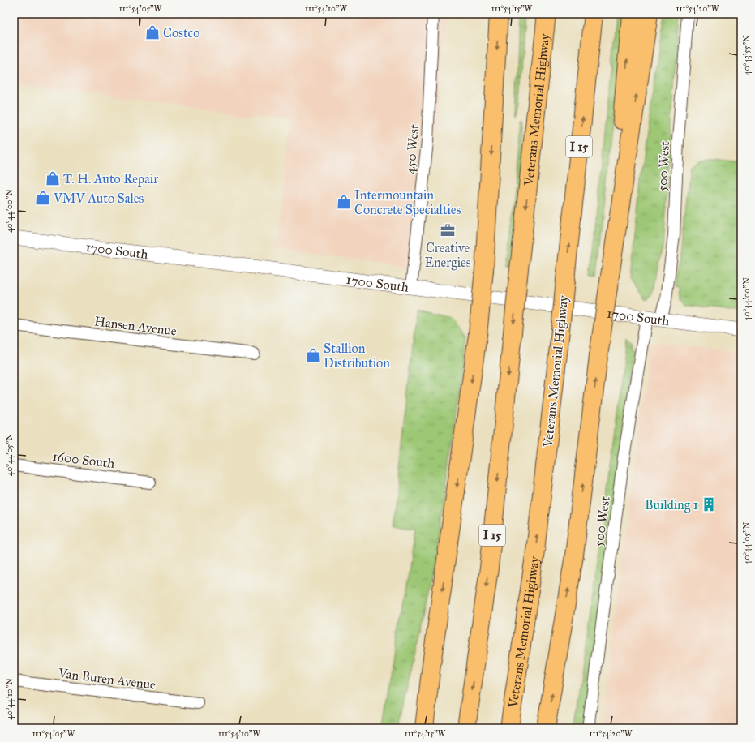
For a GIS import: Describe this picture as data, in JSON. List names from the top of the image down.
{
  "streets": {
    "highway": ["Veterans Memorial Highway", "I 15"],
    "street": [
      "450 West",
      "500 West",
      "1700 South",
      "Hansen Avenue",
      "1600 South",
      "Van Buren Avenue"
    ]
  },
  "crossings": [
    ["450 West", "1700 South"],
    ["500 West", "1700 South"]
  ],
  "places": {
    "shop": [
      "Costco",
      "T. H. Auto Repair",
      "VMV Auto Sales",
      "Intermountain Concrete Specialties",
      "Stallion Distribution"
    ],
    "office": ["Creative Energies"],
    "building": ["Building 1"]
  },
  "coordinates": [
    "111°54'05\"W",
    "111°54'10\"W",
    "111°54'15\"W",
    "111°54'20\"W",
    "40°43'55\"N",
    "40°44'00\"N",
    "40°44'05\"N",
    "40°44'10\"N"
  ]
}
